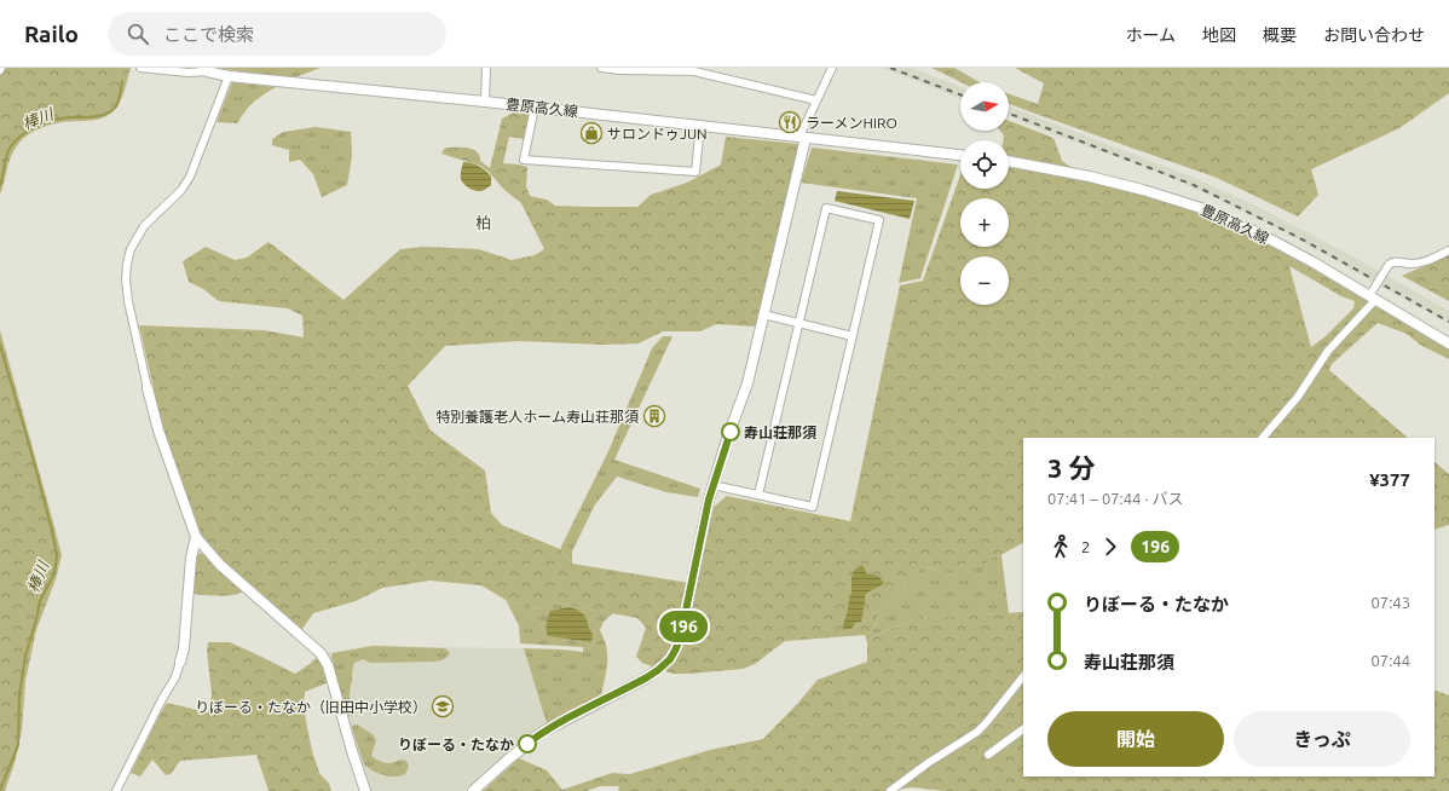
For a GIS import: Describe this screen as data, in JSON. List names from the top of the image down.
{
  "streets": {
    "street": ["豊原高久線"]
  },
  "districts": ["柏"],
  "water": ["棒川"],
  "places": {
    "restaurant": ["ラーメンHIRO"],
    "shop": ["サロンドゥJUN"],
    "building": ["特別養護老人ホーム寿山荘那須"],
    "other": ["寿山荘那須", "りぼーる・たなか"],
    "school or university": ["りぼーる・たなか（旧田中小学校）"]
  },
  "lines": ["bus line 196"],
  "north": "right",
  "page": {
    "header": "Railo",
    "search": "ここで検索",
    "nav": [
      "ホーム",
      "地図",
      "概要",
      "お問い合わせ"
    ],
    "on_map": "196",
    "map_buttons": ["+", "−"],
    "heading": ["3 分", "07:41 – 07:44 · バス", "¥377"],
    "legs": ["2", "196"],
    "list": [
      {
        "name": "りぼーる・たなか",
        "value": "07:43"
      },
      {
        "name": "寿山荘那須",
        "value": "07:44"
      }
    ],
    "buttons": ["開始", "きっぷ"]
  }
}
